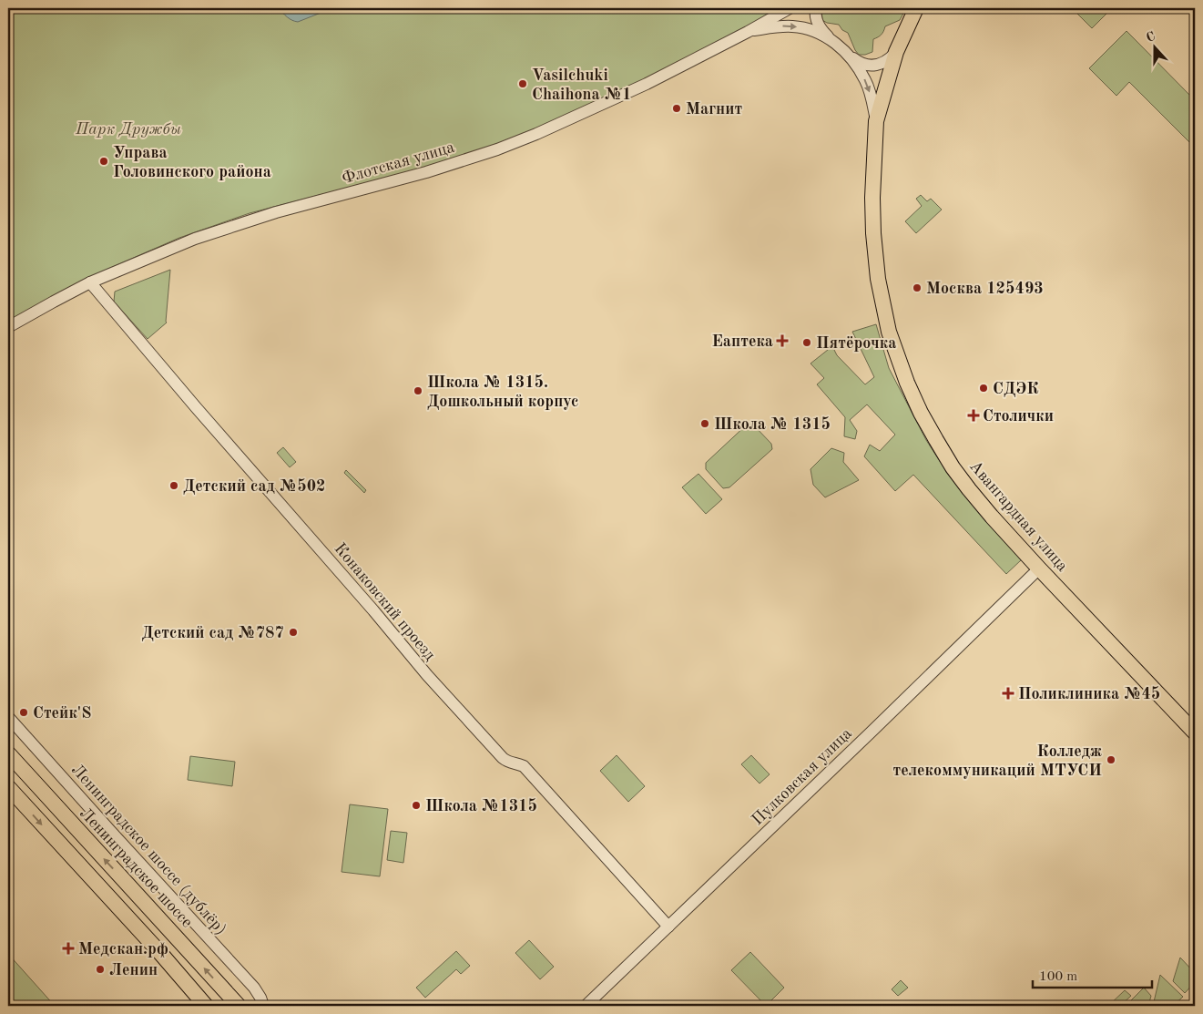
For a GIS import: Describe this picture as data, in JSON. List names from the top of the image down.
{
  "streets": {
    "main road": ["Авангардная улица", "Ленинградское шоссе"],
    "street": [
      "Флотская улица",
      "Конаковский проезд",
      "Пулковская улица",
      "Ленинградское шоссе (дублёр)"
    ]
  },
  "crossings": [
    ["Флотская улица", "Авангардная улица"],
    ["Флотская улица", "Конаковский проезд"],
    ["Авангардная улица", "Пулковская улица"],
    ["Конаковский проезд", "Пулковская улица"]
  ],
  "parks": ["Парк Дружбы"],
  "places": {
    "other": [
      "Vasilchuki Chaihona №1",
      "Магнит",
      "Управа Головинского района",
      "Москва 125493",
      "Пятёрочка",
      "СДЭК",
      "Школа № 1315. Дошкольный корпус",
      "Школа № 1315",
      "Детский сад №502",
      "Детский сад №787",
      "Стейк'S",
      "Колледж телекоммуникаций МТУСИ",
      "Школа №1315",
      "Ленин"
    ],
    "health": [
      "Еаптека",
      "Столички",
      "Поликлиника №45",
      "Медскан.рф"
    ]
  },
  "scale_bar": "100 m",
  "north": "top"
}
